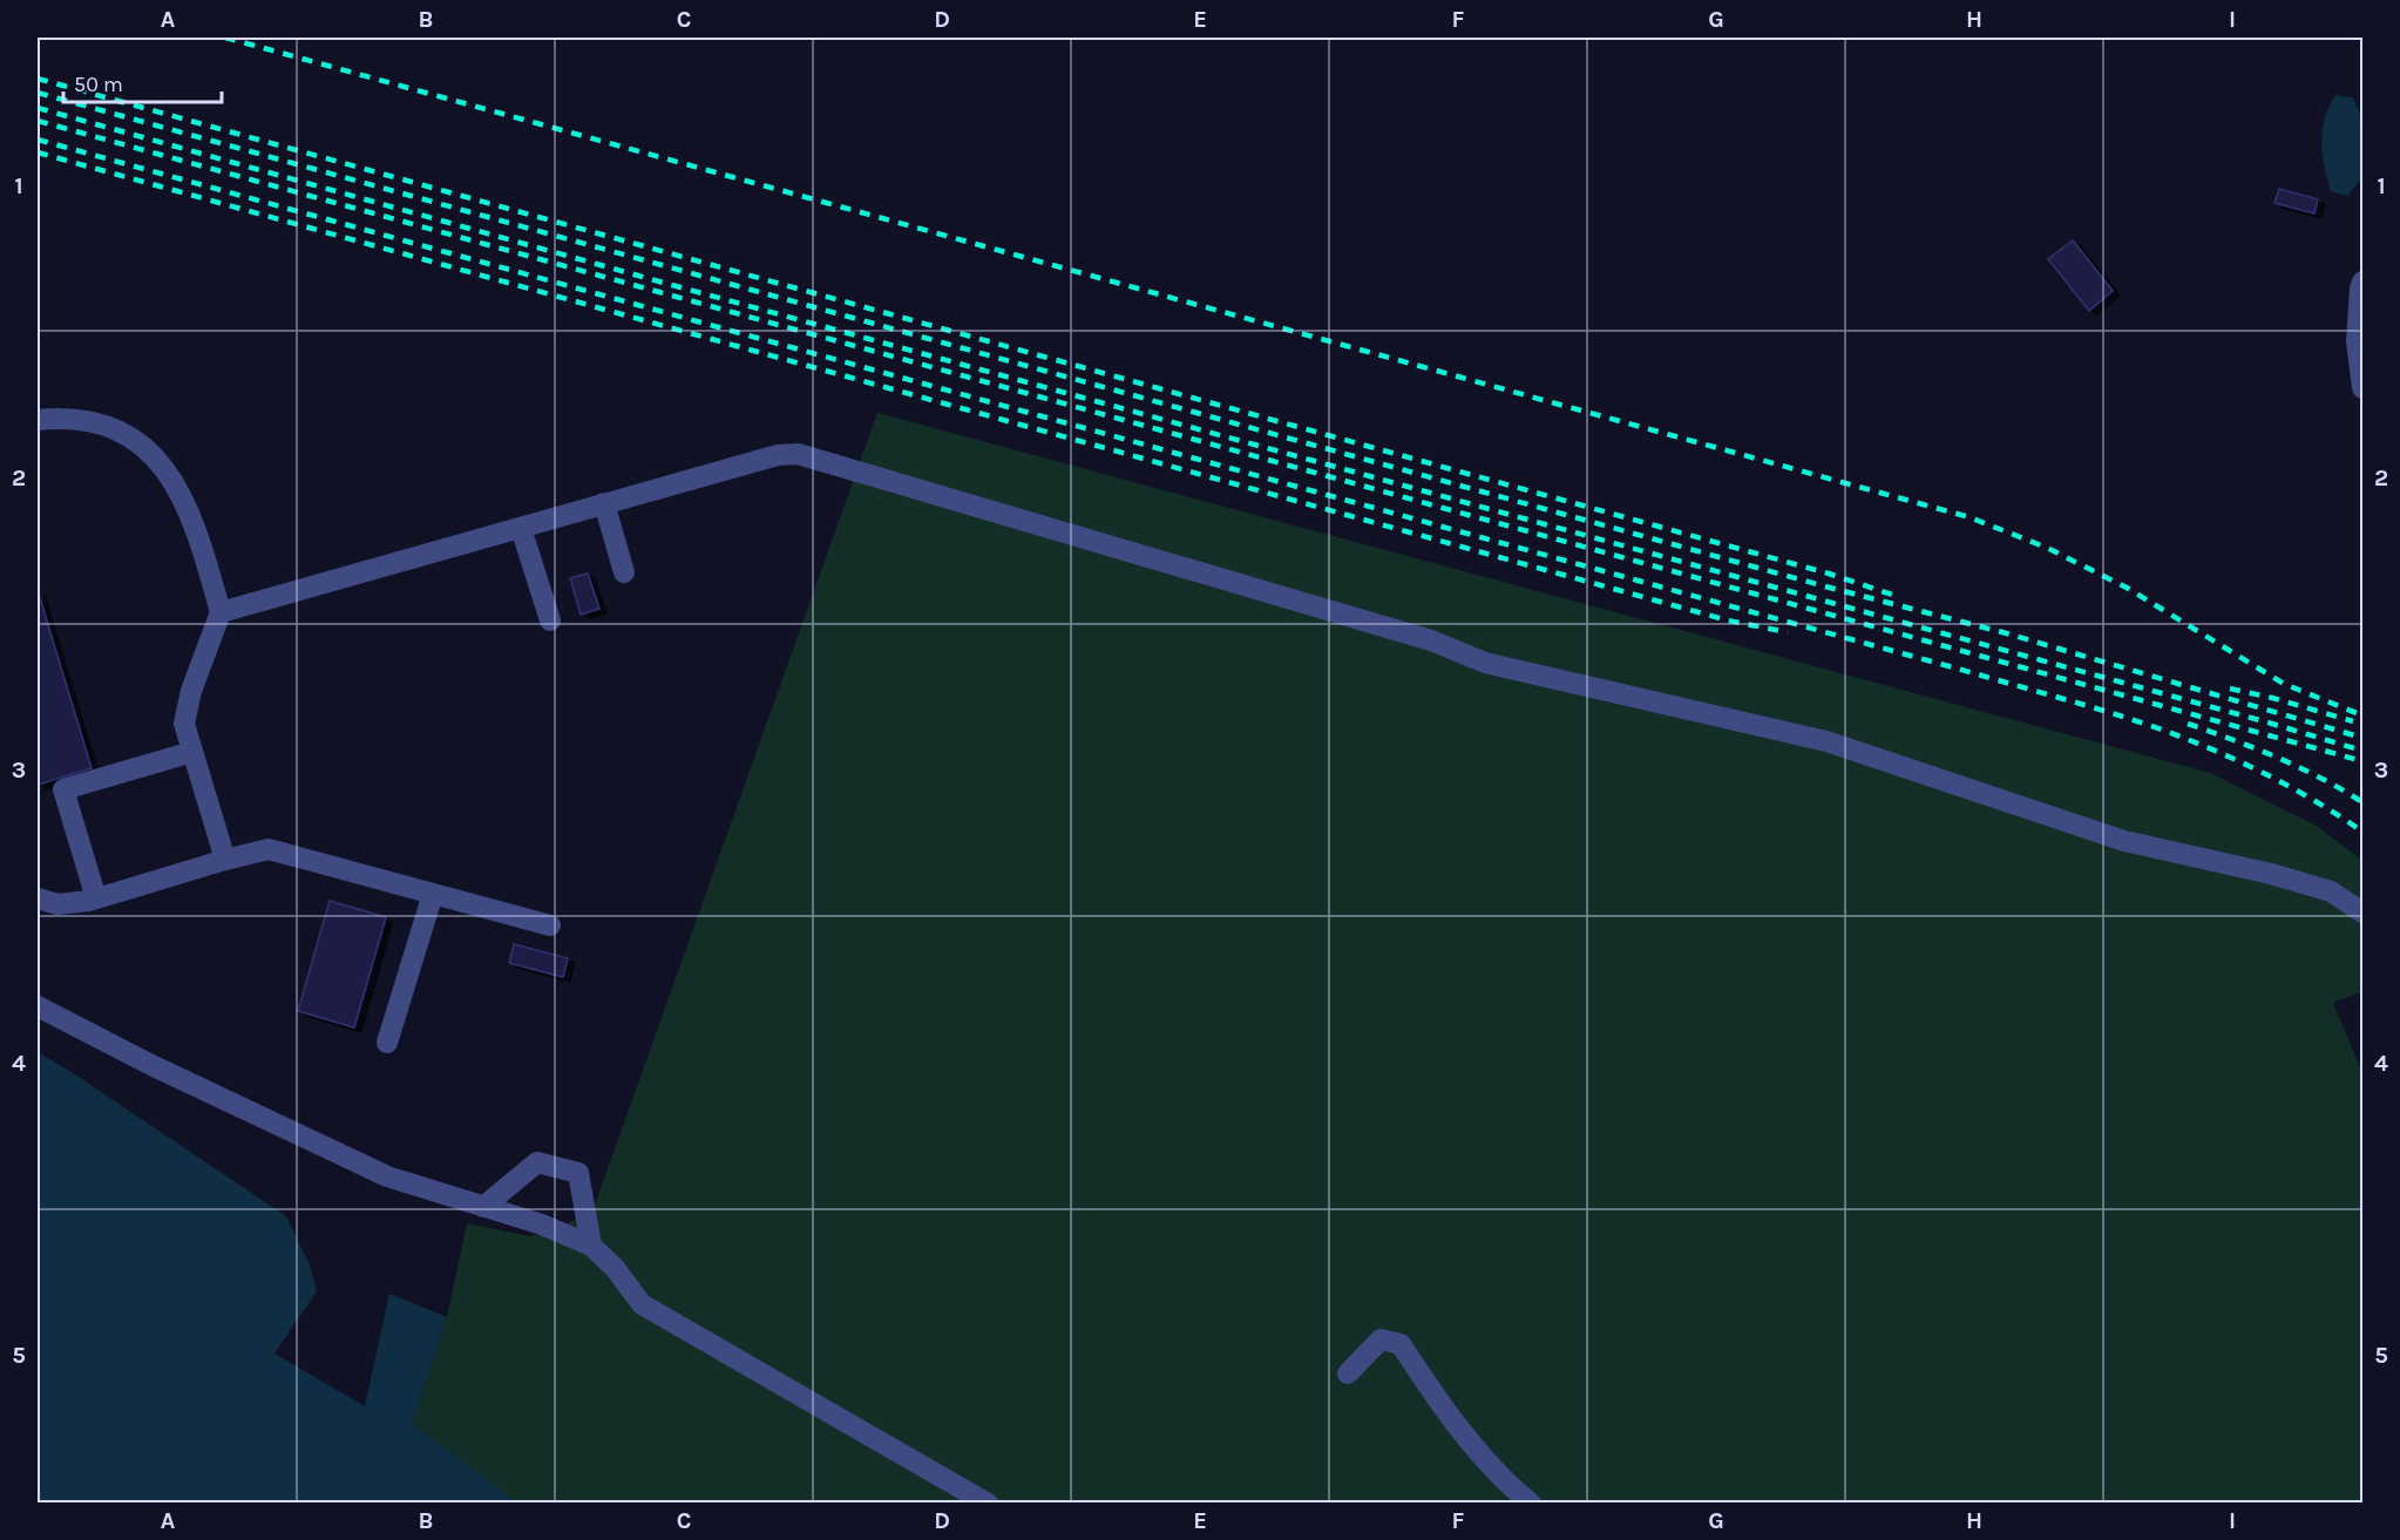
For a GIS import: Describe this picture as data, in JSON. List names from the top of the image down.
{
  "scale_bar": "50 m",
  "grid": {
    "columns": [
      "A",
      "B",
      "C",
      "D",
      "E",
      "F",
      "G",
      "H",
      "I"
    ],
    "rows": [
      "1",
      "2",
      "3",
      "4",
      "5"
    ]
  }
}
